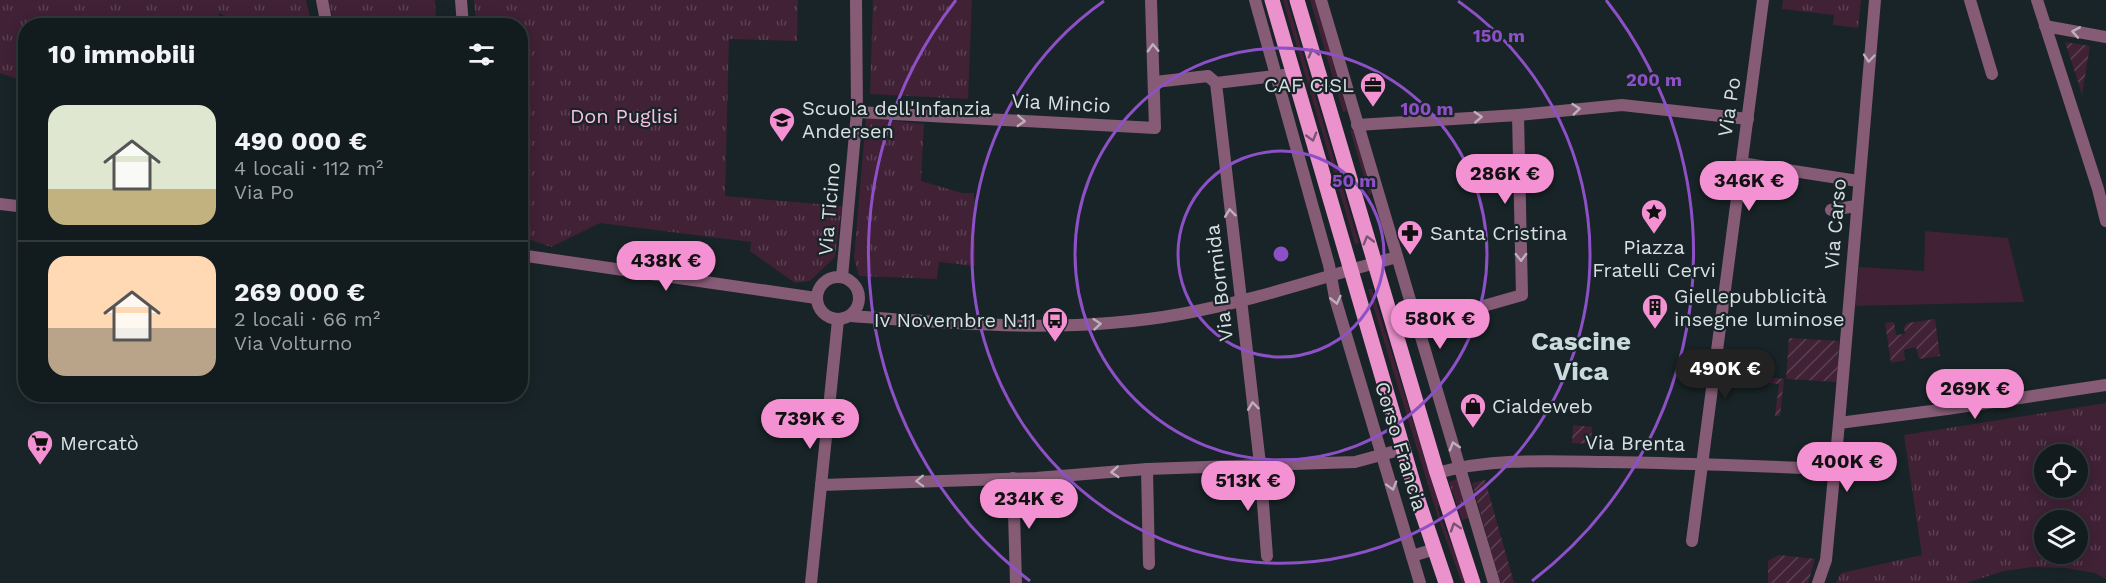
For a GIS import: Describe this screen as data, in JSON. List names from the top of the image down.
{
  "streets": {
    "main road": ["Corso Francia"],
    "street": [
      "Via Mincio",
      "Via Po",
      "Via Ticino",
      "Via Carso",
      "Via Bormida",
      "Via Brenta"
    ]
  },
  "crossings": [
    ["Via Mincio", "Via Ticino"],
    ["Via Po", "Via Brenta"],
    ["Via Carso", "Via Brenta"],
    ["Via Brenta", "Corso Francia"]
  ],
  "one_way": ["Via Mincio", "Via Bormida"],
  "districts": ["Cascine Vica"],
  "parks": ["Don Puglisi"],
  "places": {
    "office": ["CAF CISL"],
    "school or university": ["Scuola dell'Infanzia Andersen"],
    "place": ["Piazza Fratelli Cervi"],
    "pharmacy": ["Santa Cristina"],
    "building": ["Giellepubblicità insegne luminose"],
    "bus stop": ["Iv Novembre N.11"],
    "shop": ["Cialdeweb"],
    "supermarket": ["Mercatò"]
  },
  "page": {
    "heading": "10 immobili",
    "list": [
      {
        "name": "490 000 €",
        "note": "4 locali · 112 m² · Via Po"
      },
      {
        "name": "269 000 €",
        "note": "2 locali · 66 m² · Via Volturno"
      }
    ],
    "price": [
      "286K €",
      "346K €",
      "438K €",
      "580K €",
      "490K €",
      "269K €",
      "739K €",
      "400K €",
      "513K €",
      "234K €"
    ]
  },
  "rings": [
    "150 m",
    "200 m",
    "100 m",
    "50 m"
  ]
}
